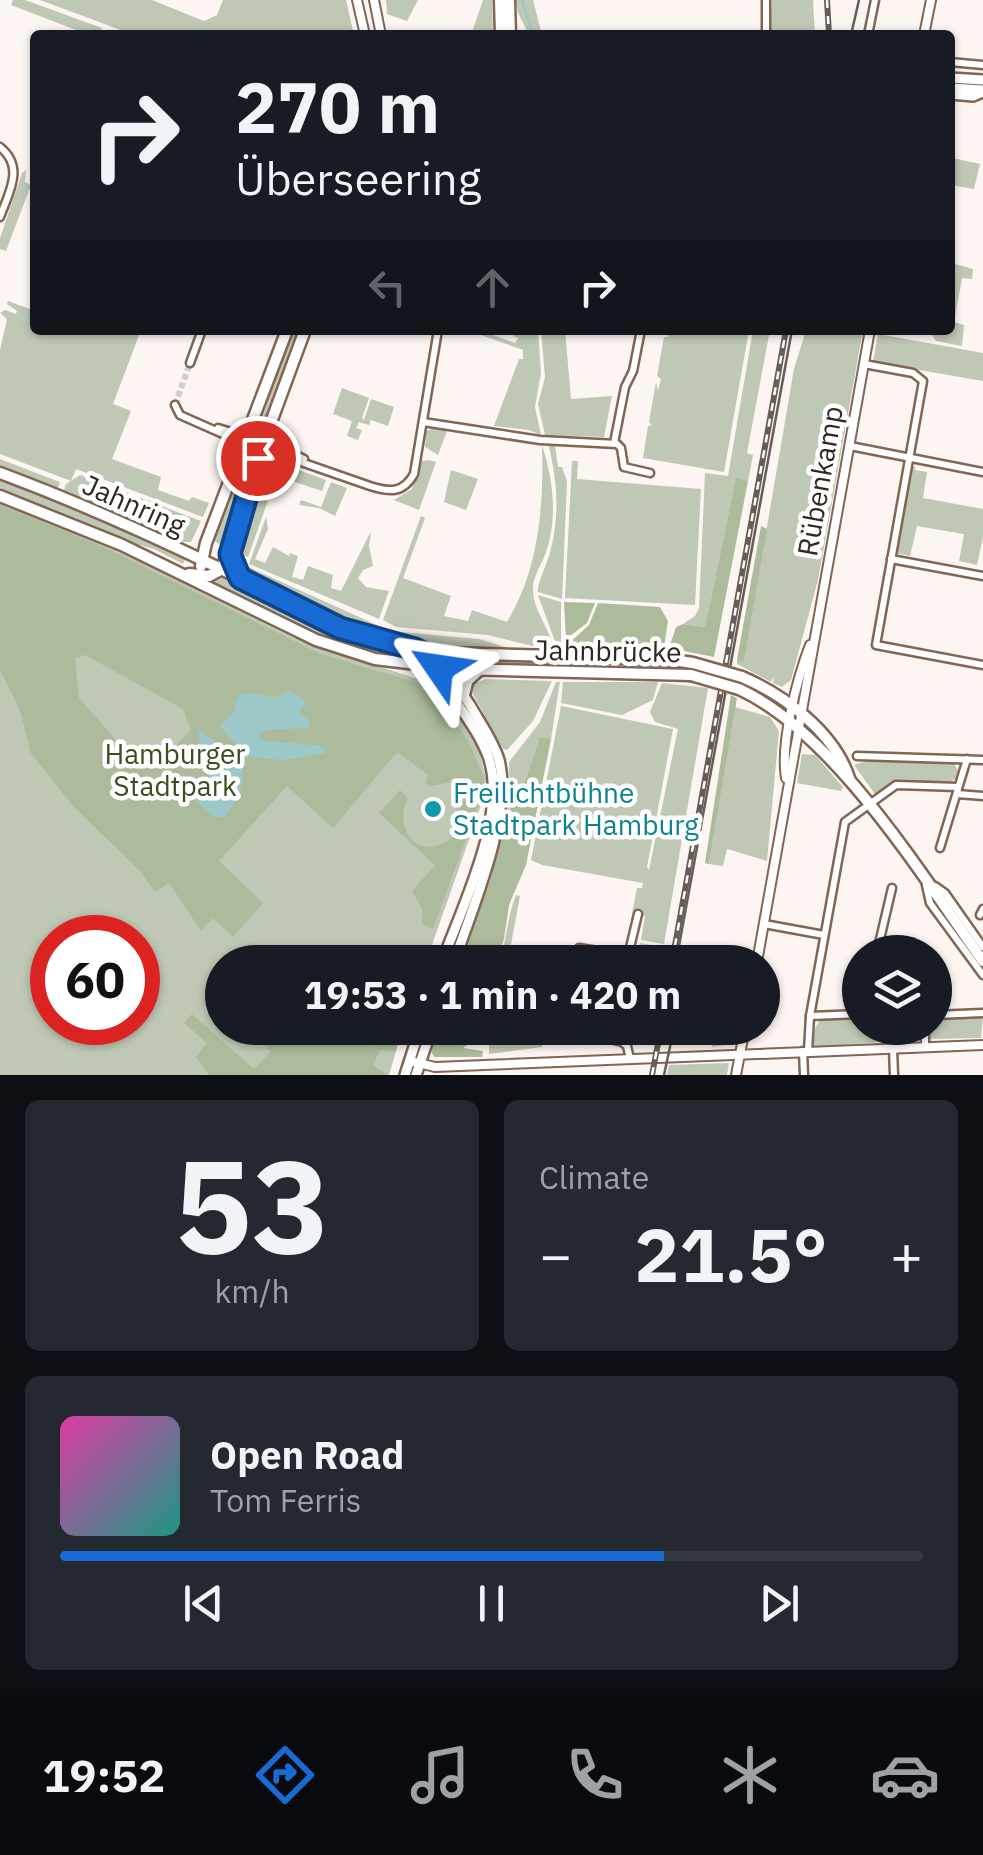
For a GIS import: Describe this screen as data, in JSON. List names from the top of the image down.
{
  "streets": {
    "main road": ["Jahnring", "Jahnbrücke"],
    "street": ["Rübenkamp"]
  },
  "crossings": [
    ["Rübenkamp", "Jahnbrücke"],
    ["Jahnring", "Jahnbrücke"]
  ],
  "parks": ["Hamburger Stadtpark"],
  "places": ["Freilichtbühne Stadtpark Hamburg"],
  "page": {
    "turn": ["270 m", "Überseering"],
    "limit": "60",
    "trip": "19:53 · 1 min · 420 m",
    "tile": [
      ["53", "km/h"],
      "Climate"
    ],
    "heat": ["−", "21.5°", "+"],
    "song": ["Open Road", "Tom Ferris"],
    "tabs": "19:52"
  }
}
